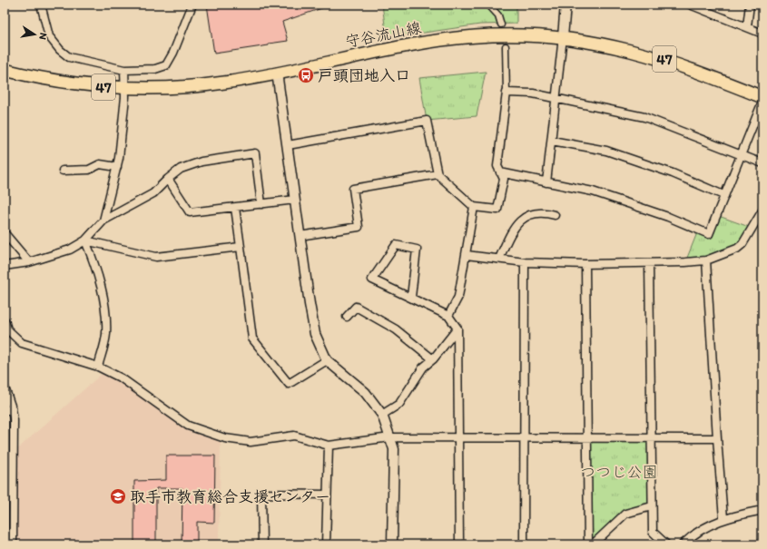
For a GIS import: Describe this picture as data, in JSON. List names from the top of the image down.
{
  "streets": {
    "main road": ["守谷流山線", "47"]
  },
  "parks": ["つつじ公園"],
  "places": {
    "bus stop": ["戸頭団地入口"],
    "school or university": ["取手市教育総合支援センター"]
  },
  "north": "right"
}
